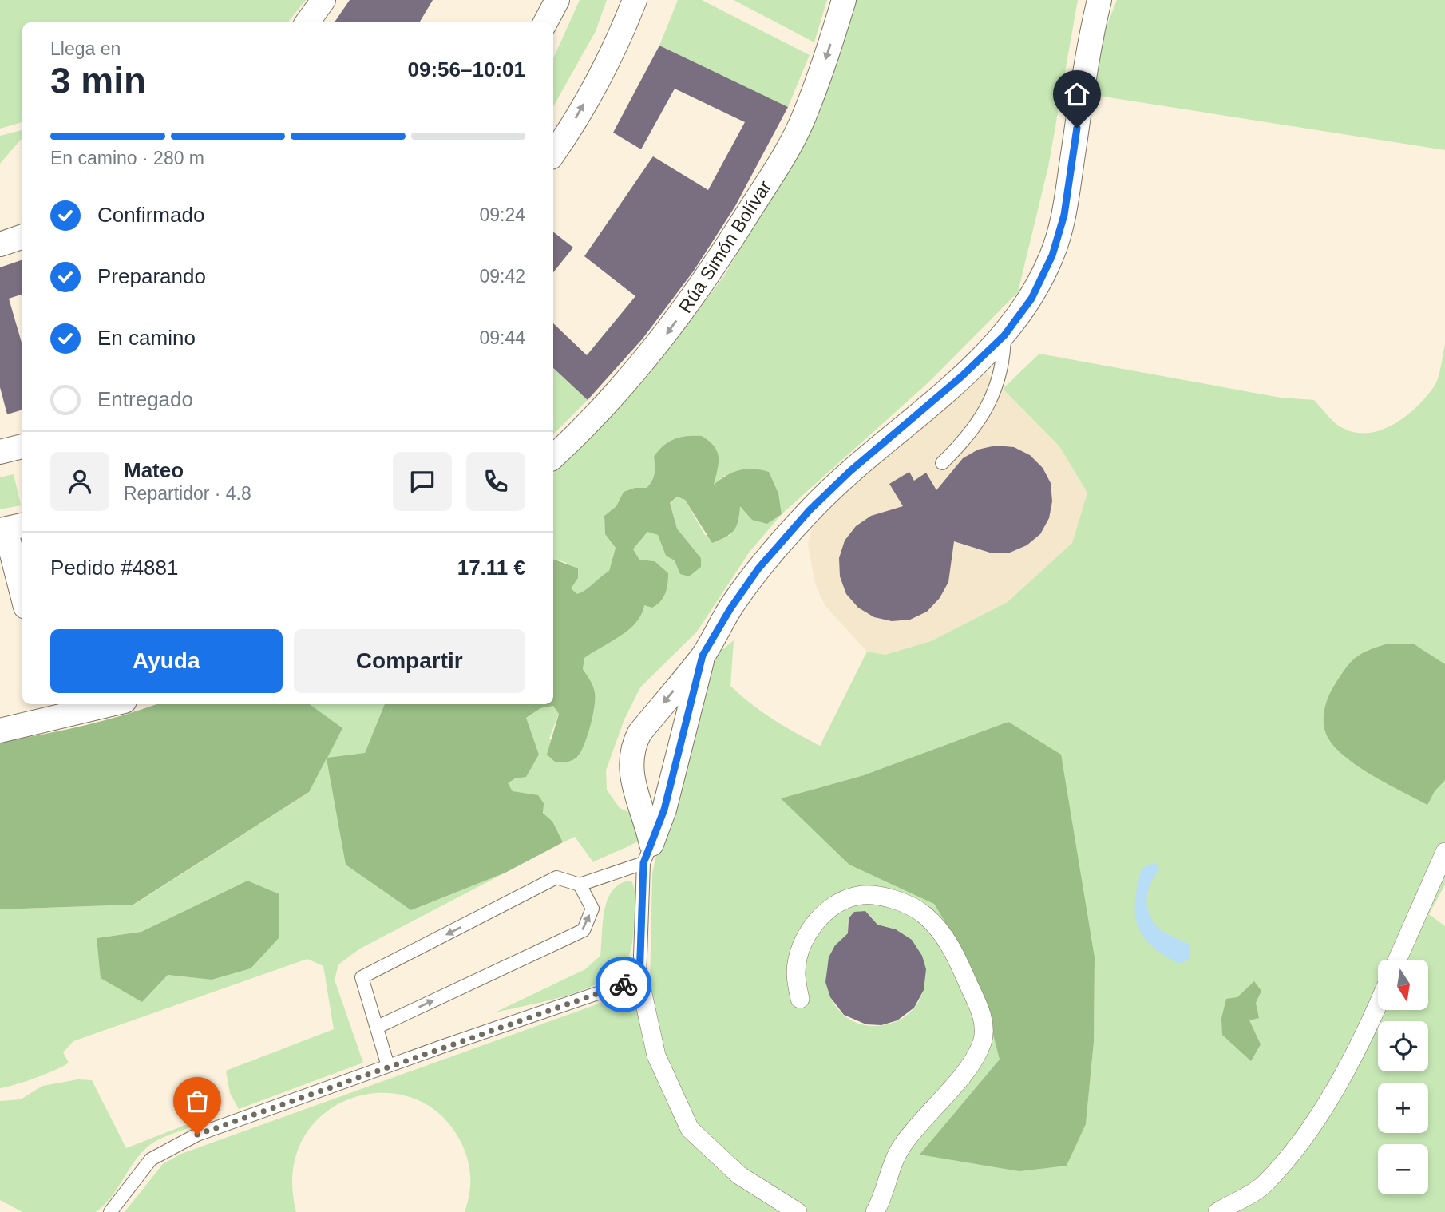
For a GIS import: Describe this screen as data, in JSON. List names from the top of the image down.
{
  "streets": {
    "street": ["Rúa Simón Bolívar"]
  },
  "north": "bottom",
  "page": {
    "heading": ["3 min", "Llega en", "09:56–10:01"],
    "panel": [
      "Mateo",
      "Repartidor · 4.8",
      "Pedido #4881",
      "17.11 €"
    ],
    "bar": "En camino · 280 m",
    "list": [
      ["Confirmado", "09:24"],
      ["Preparando", "09:42"],
      ["En camino", "09:44"],
      "Entregado"
    ],
    "buttons": ["Ayuda", "Compartir"],
    "map_buttons": ["+", "−"]
  }
}
